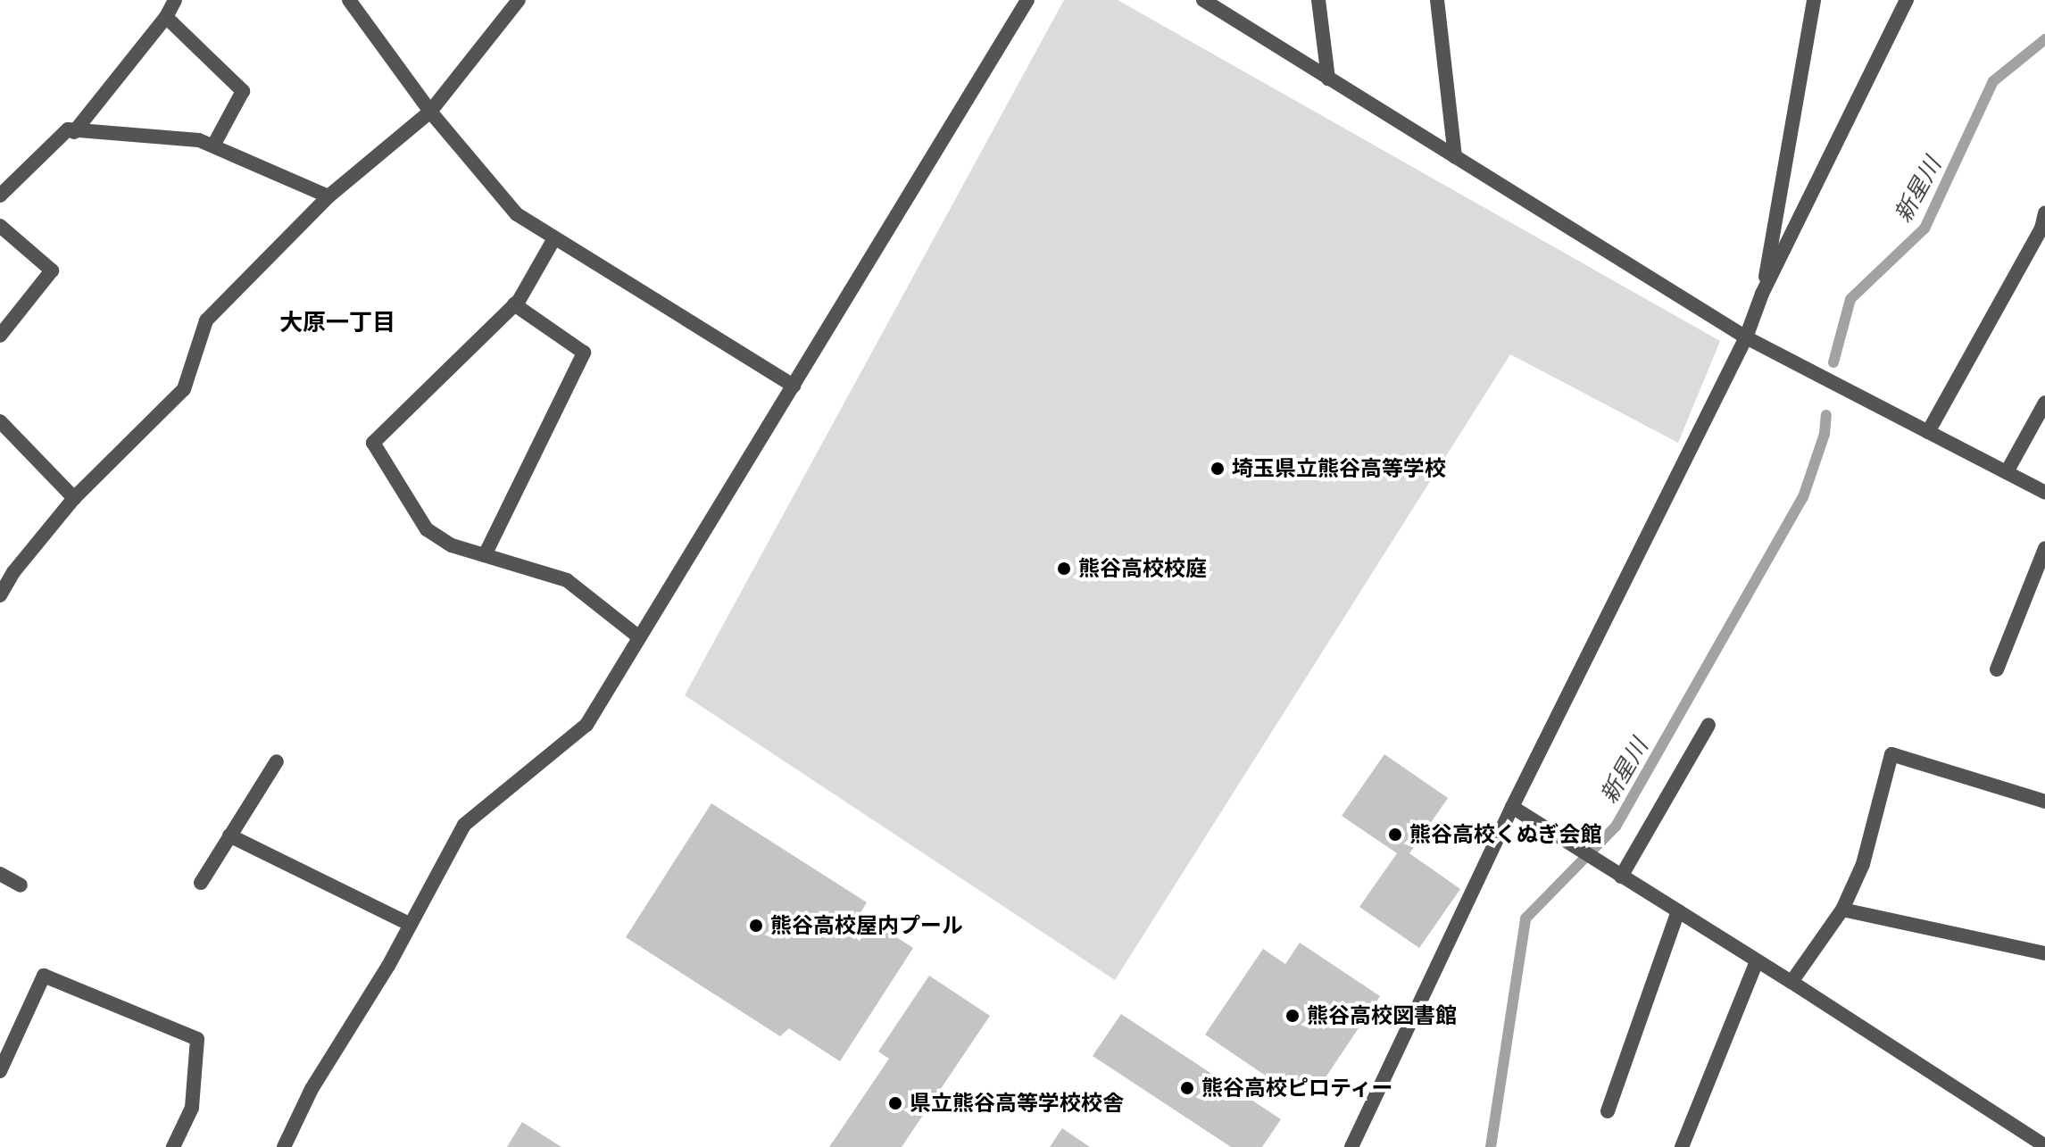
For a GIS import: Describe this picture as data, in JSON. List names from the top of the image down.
{
  "districts": ["大原一丁目"],
  "water": ["新星川"],
  "places": [
    "埼玉県立熊谷高等学校",
    "熊谷高校校庭",
    "熊谷高校くぬぎ会館",
    "熊谷高校屋内プール",
    "熊谷高校図書館",
    "熊谷高校ピロティー",
    "県立熊谷高等学校校舎"
  ]
}
